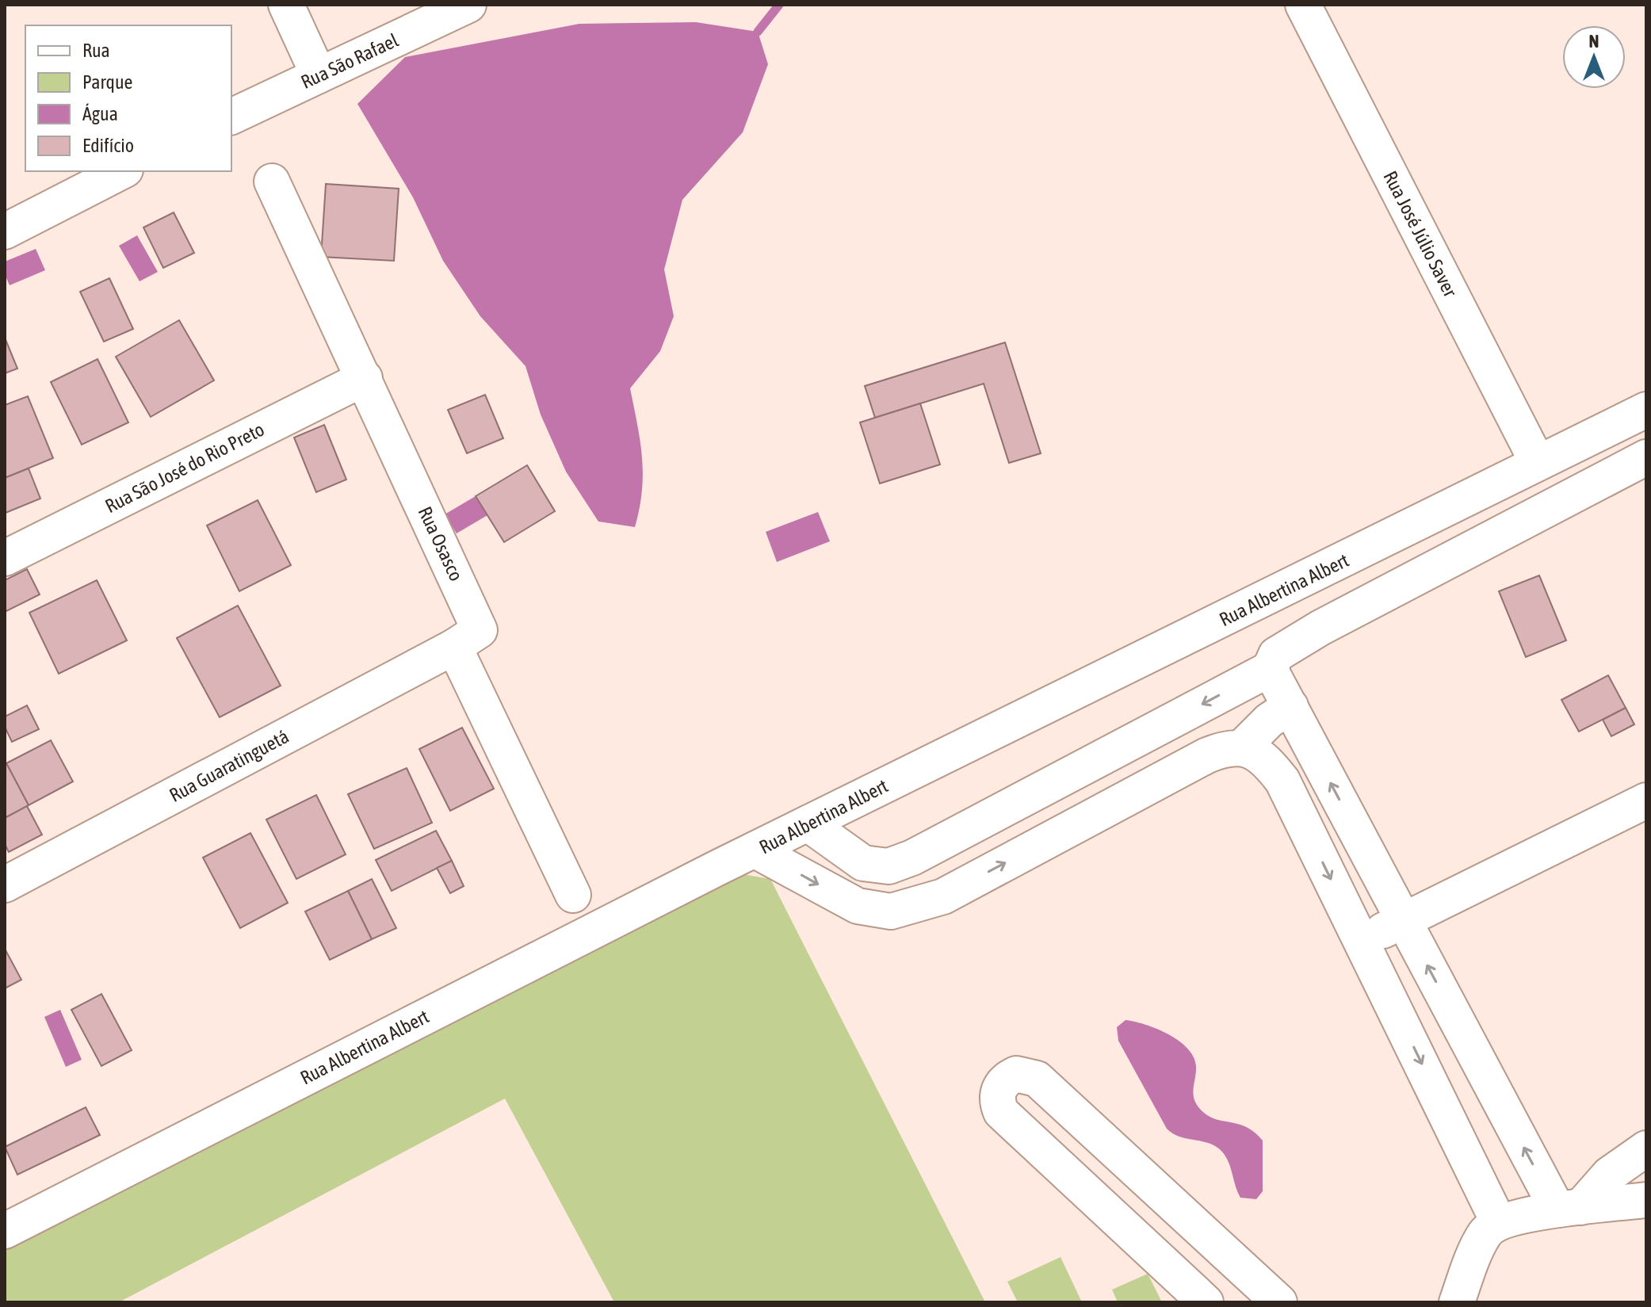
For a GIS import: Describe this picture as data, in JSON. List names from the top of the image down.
{
  "streets": {
    "street": [
      "Rua São Rafael",
      "Rua José Júlio Saver",
      "Rua São José do Rio Preto",
      "Rua Osasco",
      "Rua Albertina Albert",
      "Rua Guaratinguetá"
    ]
  },
  "crossings": [
    ["Rua José Júlio Saver", "Rua Albertina Albert"],
    ["Rua São José do Rio Preto", "Rua Osasco"],
    ["Rua Osasco", "Rua Guaratinguetá"]
  ],
  "legend": [
    "Rua",
    "Parque",
    "Água",
    "Edifício"
  ],
  "north": "top"
}
